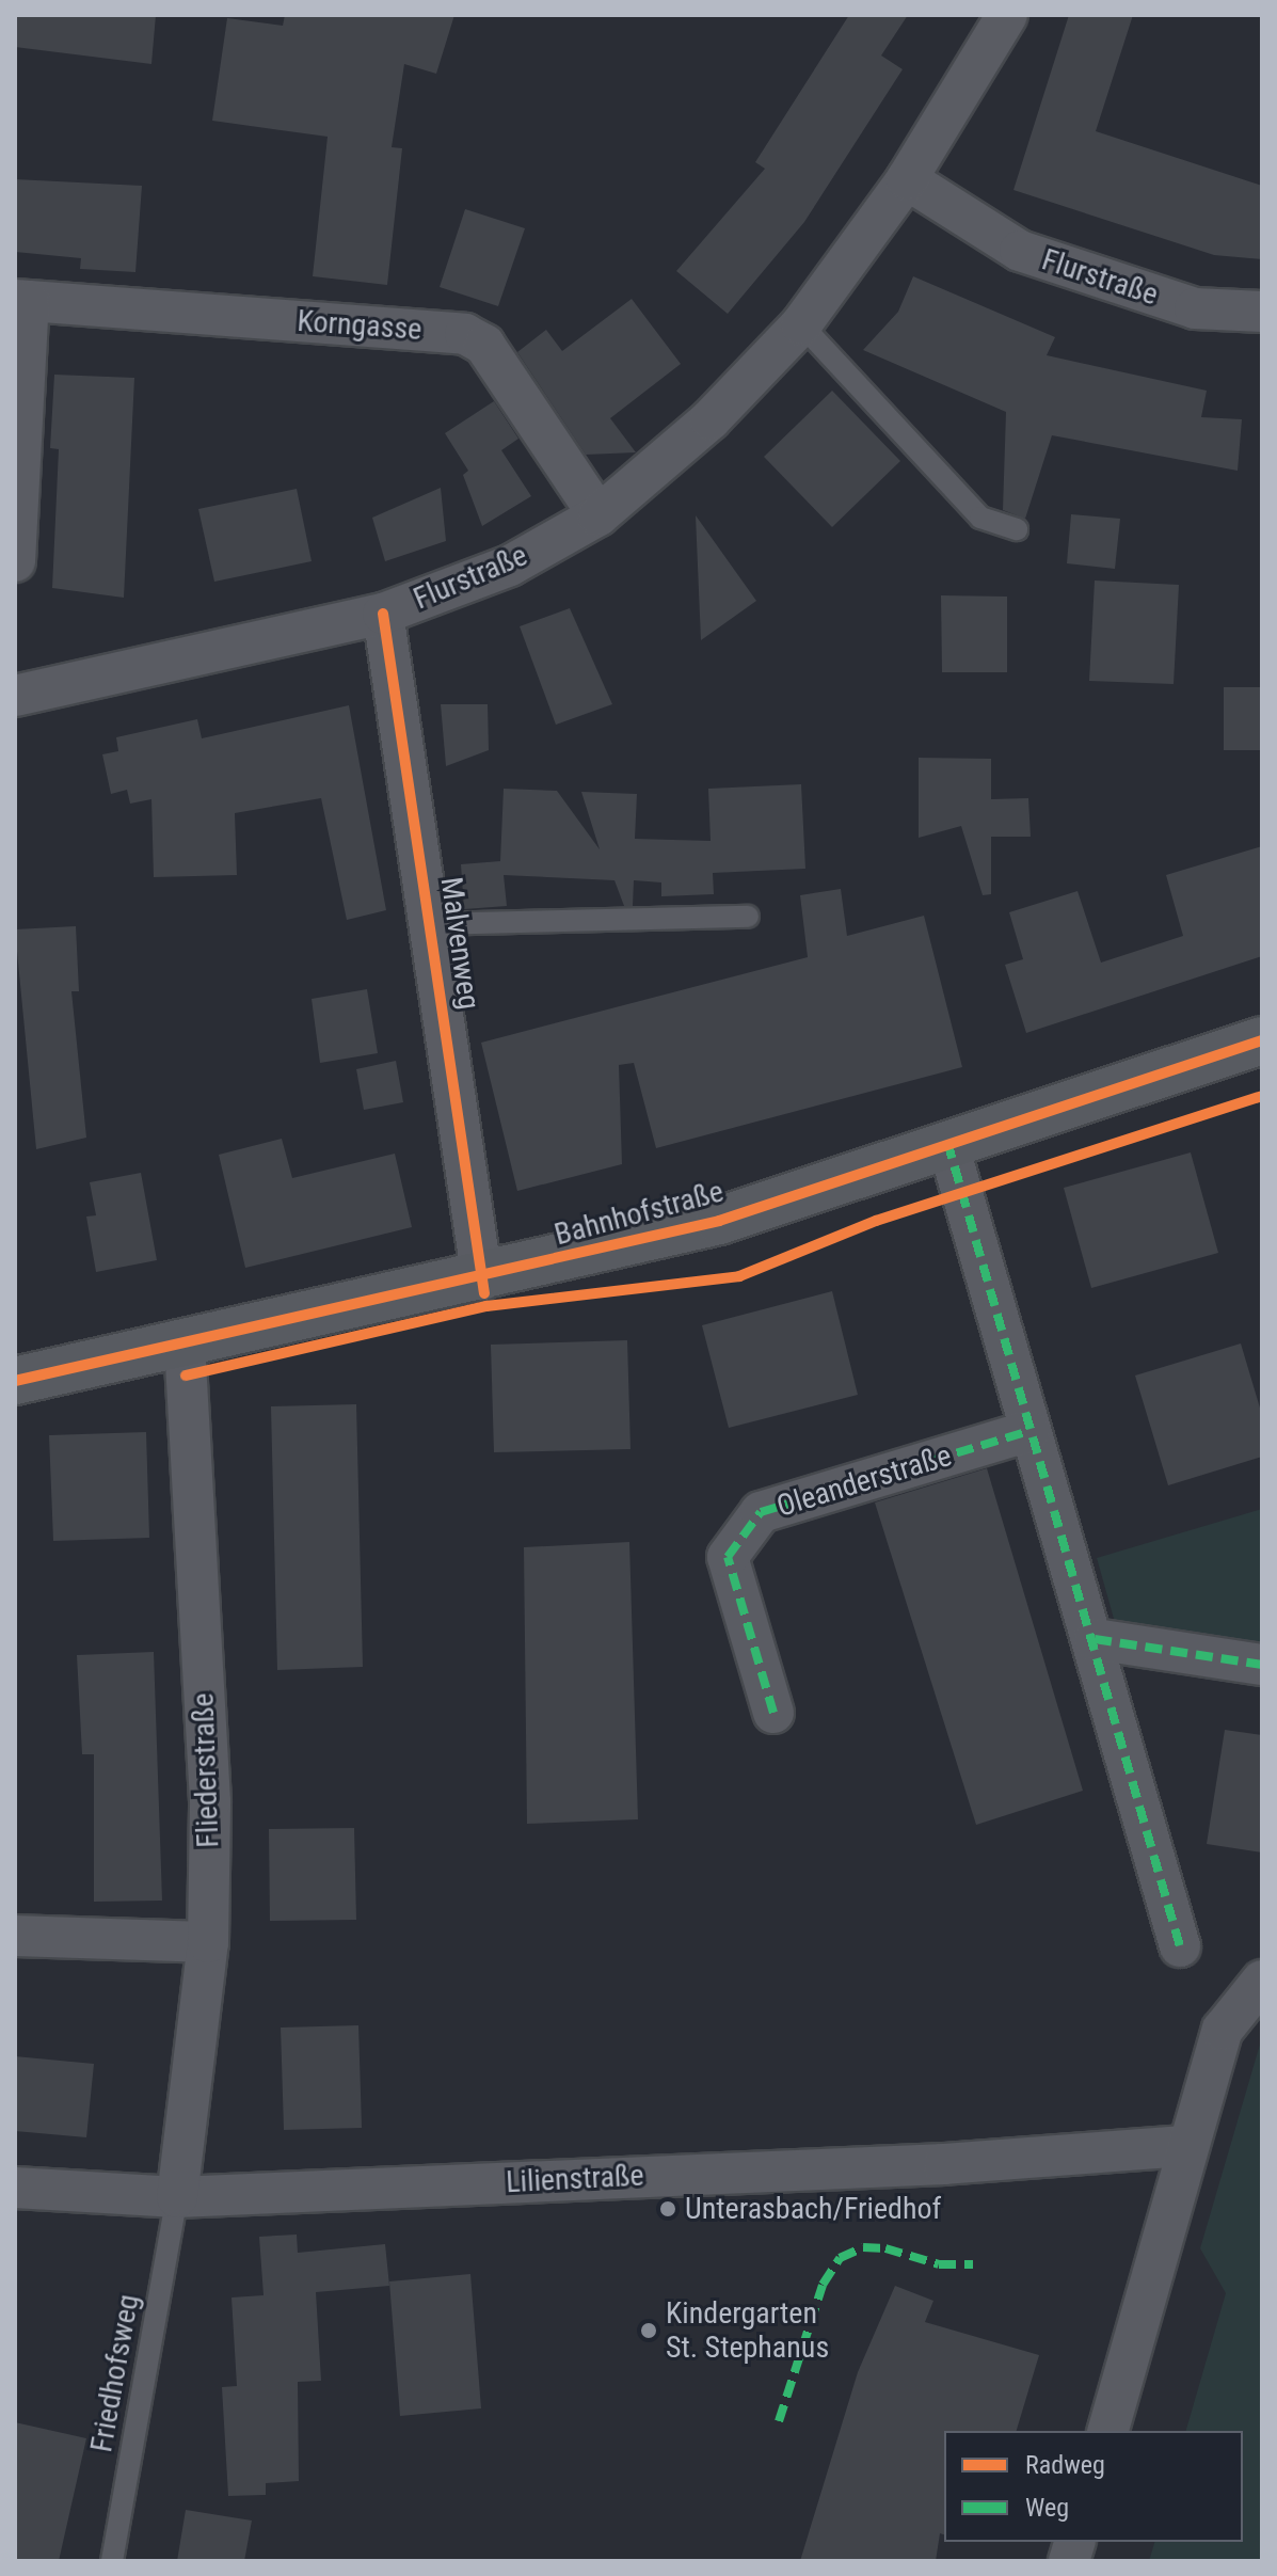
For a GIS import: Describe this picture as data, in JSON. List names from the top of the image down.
{
  "streets": {
    "street": [
      "Flurstraße",
      "Korngasse",
      "Malvenweg",
      "Bahnhofstraße",
      "Oleanderstraße",
      "Fliederstraße",
      "Lilienstraße"
    ],
    "lane": ["Friedhofsweg"]
  },
  "crossings": [
    ["Flurstraße", "Korngasse"],
    ["Flurstraße", "Malvenweg"],
    ["Malvenweg", "Bahnhofstraße"],
    ["Bahnhofstraße", "Fliederstraße"],
    ["Fliederstraße", "Lilienstraße"],
    ["Fliederstraße", "Friedhofsweg"],
    ["Lilienstraße", "Friedhofsweg"]
  ],
  "places": ["Unterasbach/Friedhof", "Kindergarten St. Stephanus"],
  "legend": ["Radweg", "Weg"]
}
